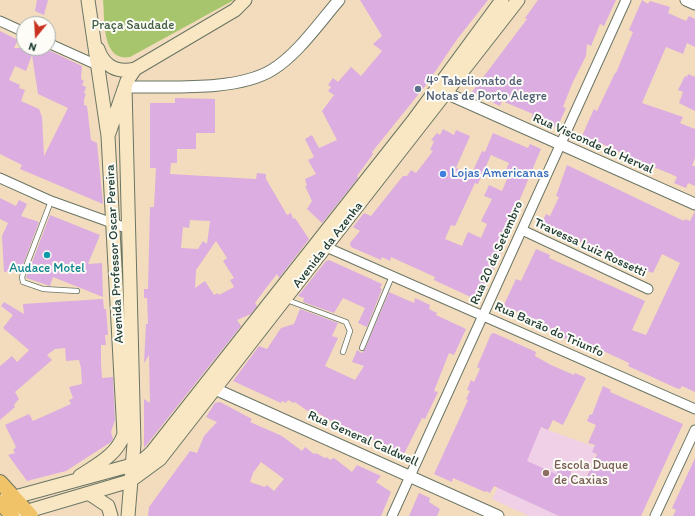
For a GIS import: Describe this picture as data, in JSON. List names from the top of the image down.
{
  "streets": {
    "main road": ["Avenida da Azenha", "Avenida Professor Oscar Pereira"],
    "street": [
      "Rua Visconde do Herval",
      "Travessa Luiz Rossetti",
      "Rua 20 de Setembro",
      "Rua Barão do Triunfo",
      "Rua General Caldwell"
    ]
  },
  "crossings": [
    ["Rua Visconde do Herval", "Avenida da Azenha"],
    ["Rua Visconde do Herval", "Rua 20 de Setembro"],
    ["Avenida da Azenha", "Avenida Professor Oscar Pereira"],
    ["Avenida da Azenha", "Rua Barão do Triunfo"],
    ["Avenida da Azenha", "Rua General Caldwell"],
    ["Travessa Luiz Rossetti", "Rua 20 de Setembro"],
    ["Rua 20 de Setembro", "Rua Barão do Triunfo"],
    ["Rua 20 de Setembro", "Rua General Caldwell"]
  ],
  "parks": ["Praça Saudade"],
  "places": [
    "4º Tabelionato de Notas de Porto Alegre",
    "Lojas Americanas",
    "Audace Motel",
    "Escola Duque de Caxias"
  ],
  "north": "bottom"
}
